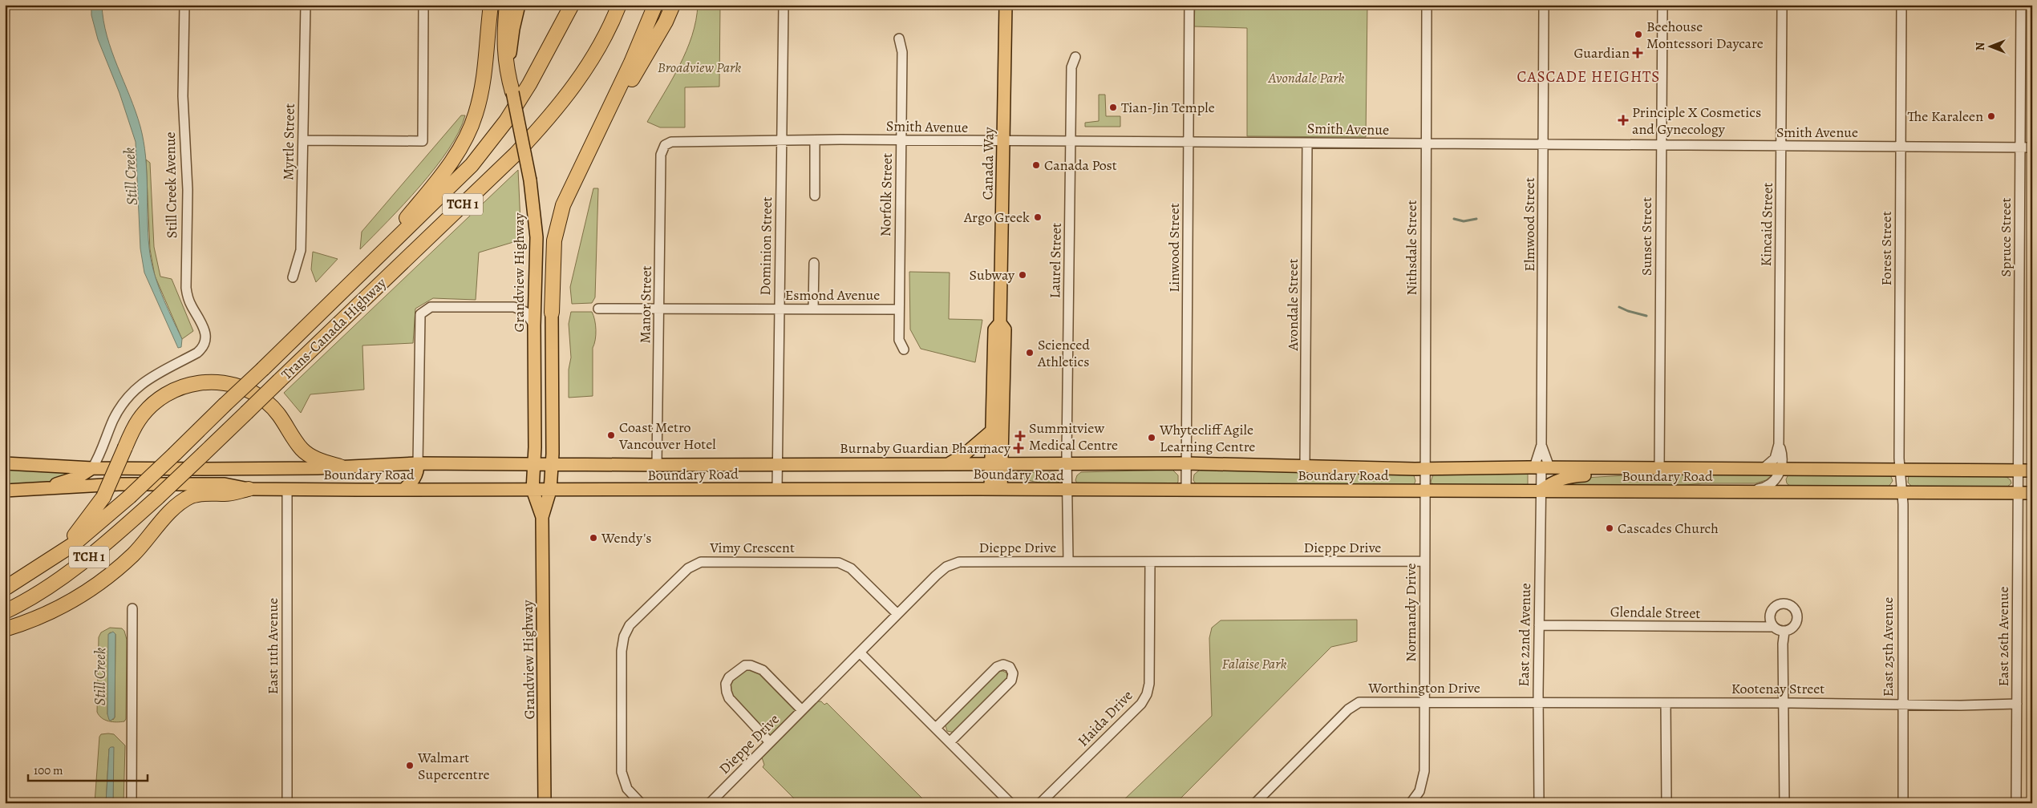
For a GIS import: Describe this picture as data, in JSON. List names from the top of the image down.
{
  "streets": {
    "highway": ["TCH 1", "Trans-Canada Highway"],
    "main road": ["Canada Way", "Grandview Highway", "Boundary Road"],
    "street": [
      "Smith Avenue",
      "Myrtle Street",
      "Still Creek Avenue",
      "Norfolk Street",
      "Elmwood Street",
      "Kincaid Street",
      "Sunset Street",
      "Spruce Street",
      "Dominion Street",
      "Linwood Street",
      "Nithsdale Street",
      "Forest Street",
      "Laurel Street",
      "Esmond Avenue",
      "Manor Street",
      "Avondale Street",
      "Vimy Crescent",
      "Dieppe Drive",
      "Normandy Drive",
      "Glendale Street",
      "East 22nd Avenue",
      "East 26th Avenue",
      "East 11th Avenue",
      "East 25th Avenue",
      "Worthington Drive",
      "Kootenay Street",
      "Haida Drive"
    ]
  },
  "crossings": [
    ["Smith Avenue", "Canada Way"],
    ["Smith Avenue", "Norfolk Street"],
    ["Smith Avenue", "Elmwood Street"],
    ["Smith Avenue", "Kincaid Street"],
    ["Smith Avenue", "Sunset Street"],
    ["Smith Avenue", "Spruce Street"],
    ["Smith Avenue", "Dominion Street"],
    ["Smith Avenue", "Linwood Street"],
    ["Smith Avenue", "Nithsdale Street"],
    ["Smith Avenue", "Forest Street"],
    ["Smith Avenue", "Laurel Street"],
    ["Smith Avenue", "Manor Street"],
    ["Smith Avenue", "Avondale Street"],
    ["Canada Way", "Boundary Road"],
    ["Still Creek Avenue", "Boundary Road"],
    ["Norfolk Street", "Esmond Avenue"],
    ["Elmwood Street", "Boundary Road"],
    ["Elmwood Street", "East 22nd Avenue"],
    ["Kincaid Street", "Boundary Road"],
    ["Sunset Street", "Boundary Road"],
    ["Spruce Street", "Boundary Road"],
    ["Spruce Street", "East 26th Avenue"],
    ["Dominion Street", "Esmond Avenue"],
    ["Dominion Street", "Boundary Road"],
    ["Linwood Street", "Boundary Road"],
    ["Nithsdale Street", "Boundary Road"],
    ["Nithsdale Street", "Normandy Drive"],
    ["Forest Street", "Boundary Road"],
    ["Forest Street", "East 25th Avenue"],
    ["Laurel Street", "Boundary Road"],
    ["Laurel Street", "Dieppe Drive"],
    ["Grandview Highway", "Boundary Road"],
    ["Esmond Avenue", "Manor Street"],
    ["Manor Street", "Boundary Road"],
    ["Avondale Street", "Boundary Road"],
    ["Boundary Road", "Normandy Drive"],
    ["Boundary Road", "East 22nd Avenue"],
    ["Boundary Road", "East 26th Avenue"],
    ["Boundary Road", "East 11th Avenue"],
    ["Boundary Road", "East 25th Avenue"],
    ["Vimy Crescent", "Dieppe Drive"],
    ["Dieppe Drive", "Normandy Drive"],
    ["Dieppe Drive", "Haida Drive"],
    ["Normandy Drive", "Worthington Drive"],
    ["Glendale Street", "East 22nd Avenue"],
    ["East 22nd Avenue", "Worthington Drive"],
    ["East 22nd Avenue", "Kootenay Street"],
    ["East 26th Avenue", "Kootenay Street"],
    ["East 25th Avenue", "Kootenay Street"],
    ["Worthington Drive", "Kootenay Street"]
  ],
  "districts": ["CASCADE HEIGHTS"],
  "water": ["Still Creek"],
  "parks": ["Broadview Park", "Avondale Park", "Falaise Park"],
  "places": {
    "other": [
      "Beehouse Montessori Daycare",
      "Tian-Jin Temple",
      "The Karaleen",
      "Canada Post",
      "Argo Greek",
      "Subway",
      "Scienced Athletics",
      "Coast Metro Vancouver Hotel",
      "Whytecliff Agile Learning Centre",
      "Cascades Church",
      "Wendy's",
      "Walmart Supercentre"
    ],
    "health": [
      "Guardian",
      "Principle X Cosmetics and Gynecology",
      "Summitview Medical Centre",
      "Burnaby Guardian Pharmacy"
    ]
  },
  "scale_bar": "100 m",
  "north": "left"
}
